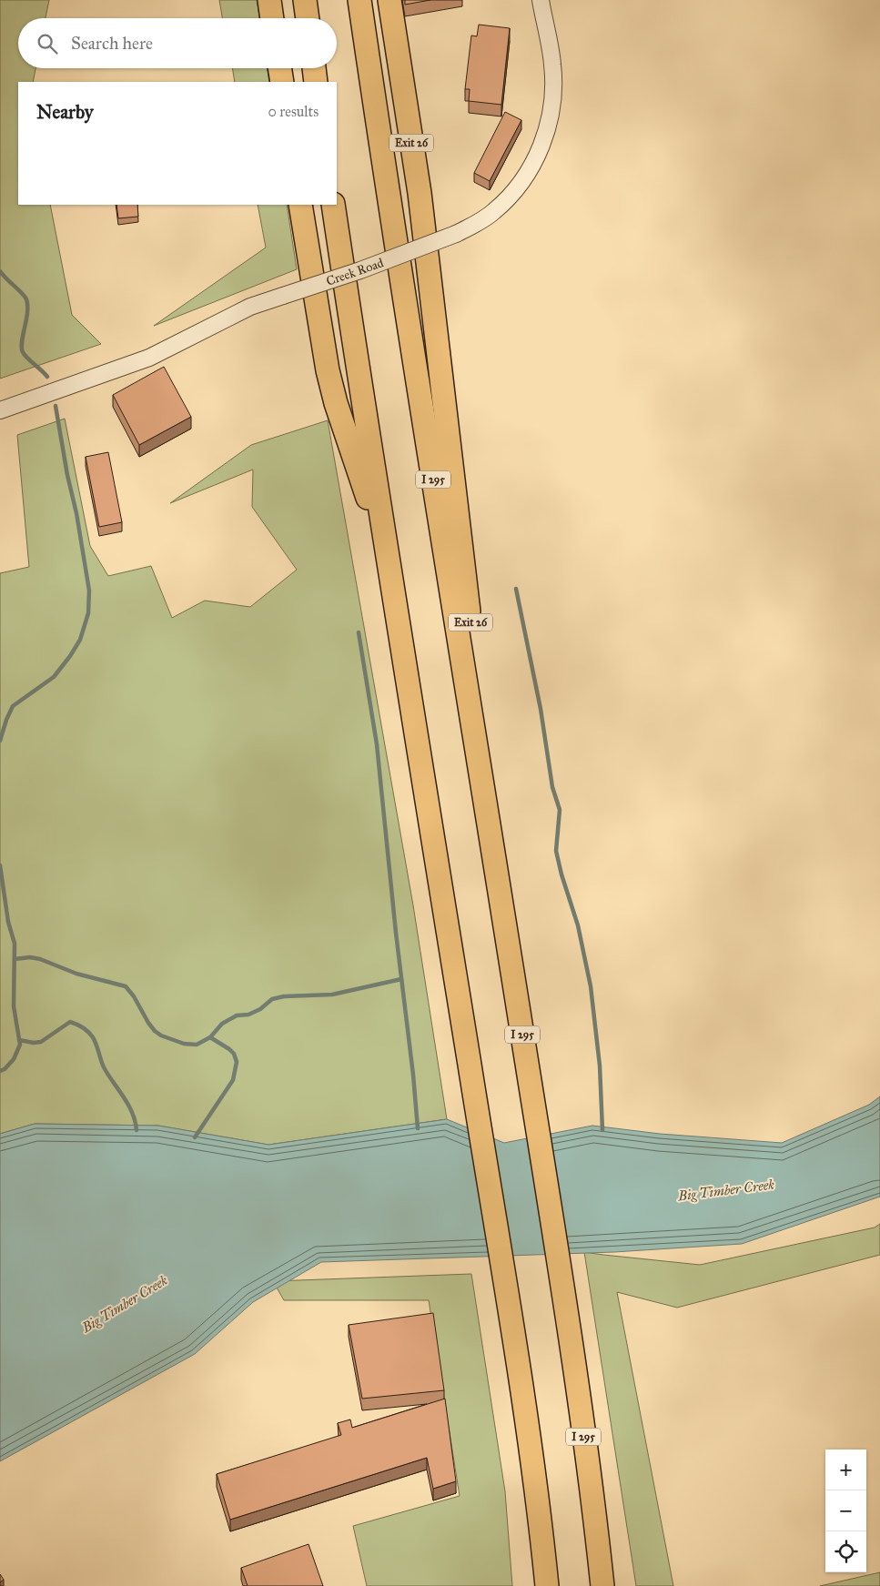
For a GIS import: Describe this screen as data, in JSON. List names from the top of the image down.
{
  "streets": {
    "highway": ["Exit 26", "I 295"],
    "street": ["Creek Road"]
  },
  "crossings": [
    ["Exit 26", "I 295"]
  ],
  "water": ["Big Timber Creek"],
  "page": {
    "search": "Search here",
    "heading": ["Nearby", "0 results"],
    "map_buttons": ["+", "−"]
  }
}
